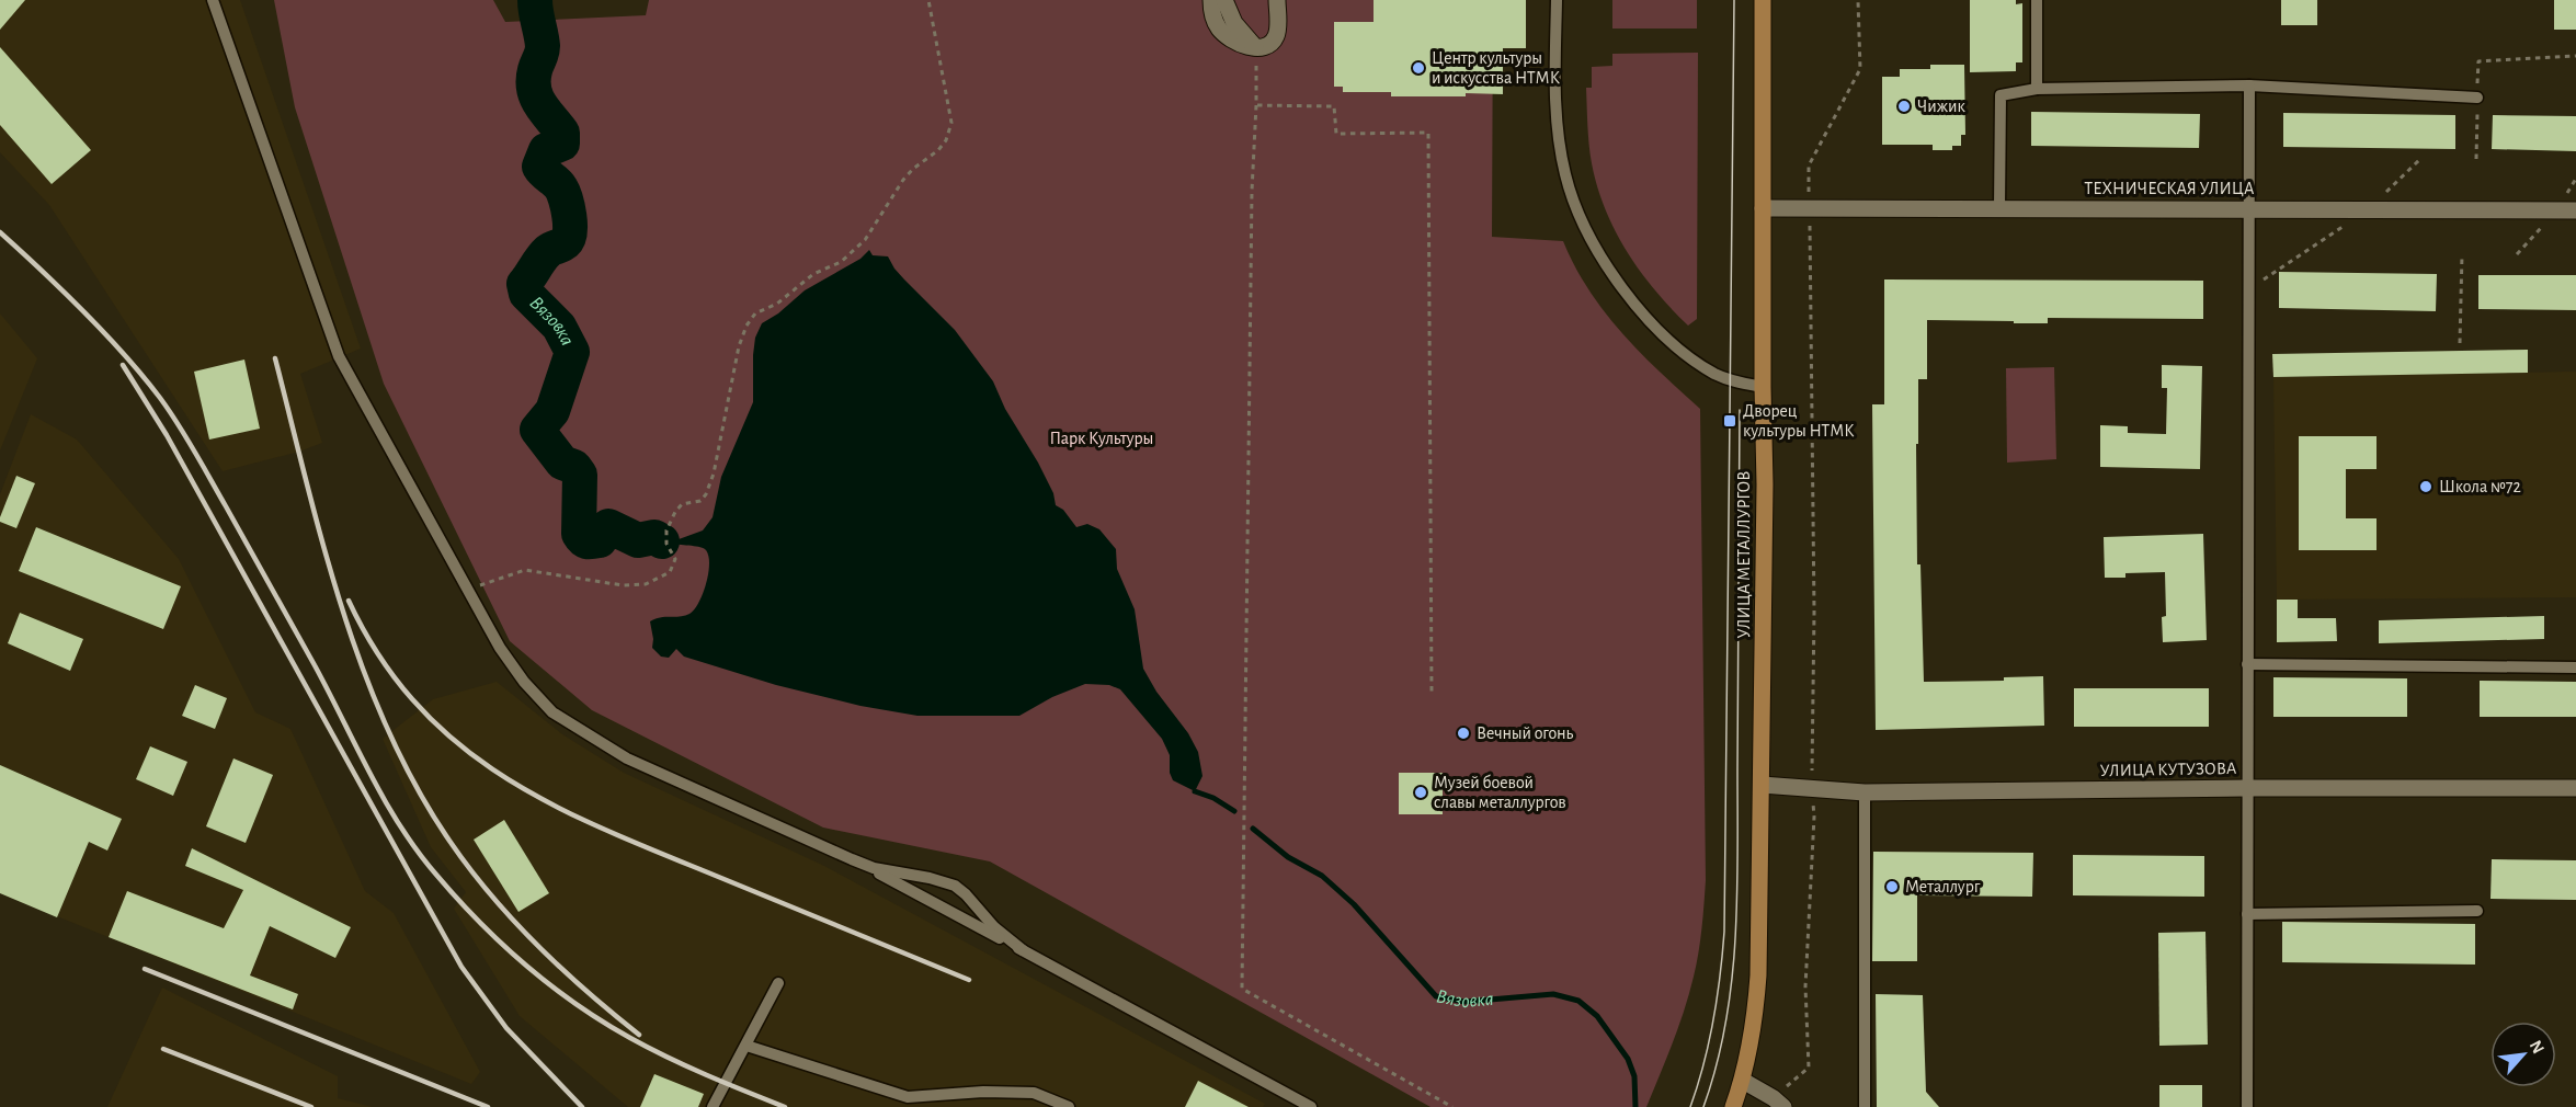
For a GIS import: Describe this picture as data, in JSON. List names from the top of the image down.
{
  "streets": {
    "main road": ["УЛИЦА МЕТАЛЛУРГОВ"],
    "street": ["ТЕХНИЧЕСКАЯ УЛИЦА", "УЛИЦА КУТУЗОВА"]
  },
  "crossings": [
    ["ТЕХНИЧЕСКАЯ УЛИЦА", "УЛИЦА МЕТАЛЛУРГОВ"],
    ["УЛИЦА МЕТАЛЛУРГОВ", "УЛИЦА КУТУЗОВА"]
  ],
  "water": ["Вязовка"],
  "parks": ["Парк Культуры"],
  "places": {
    "other": [
      "Центр культуры и искусства НТМК",
      "Чижик",
      "Школа №72",
      "Вечный огонь",
      "Музей боевой славы металлургов",
      "Металлург"
    ],
    "transit": ["Дворец культуры НТМК"]
  },
  "north": "top right"
}
